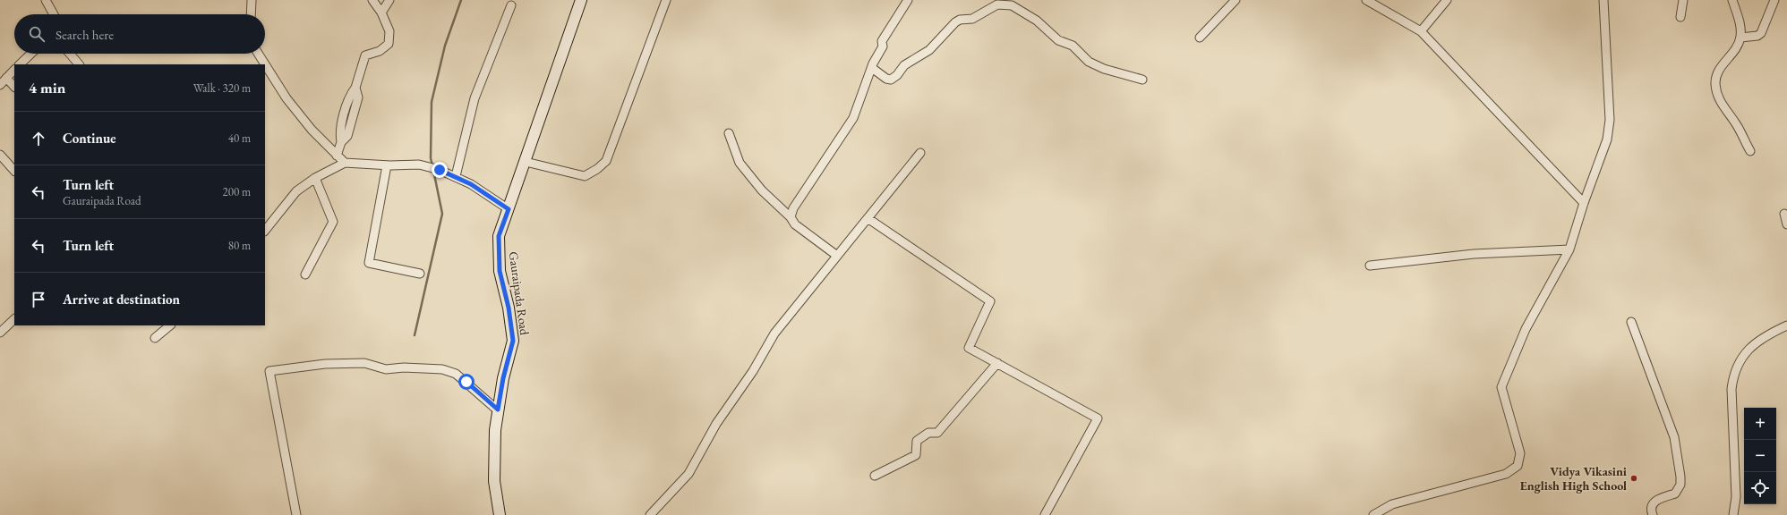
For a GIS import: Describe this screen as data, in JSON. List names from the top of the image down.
{
  "streets": {
    "street": ["Gauraipada Road"]
  },
  "places": ["Vidya Vikasini English High School"],
  "page": {
    "search": "Search here",
    "heading": ["4 min", "Walk · 320 m"],
    "list": [
      ["Continue", "40 m"],
      ["Turn left", "Gauraipada Road", "200 m"],
      ["Turn left", "80 m"],
      "Arrive at destination"
    ],
    "map_buttons": ["+", "−"]
  }
}
